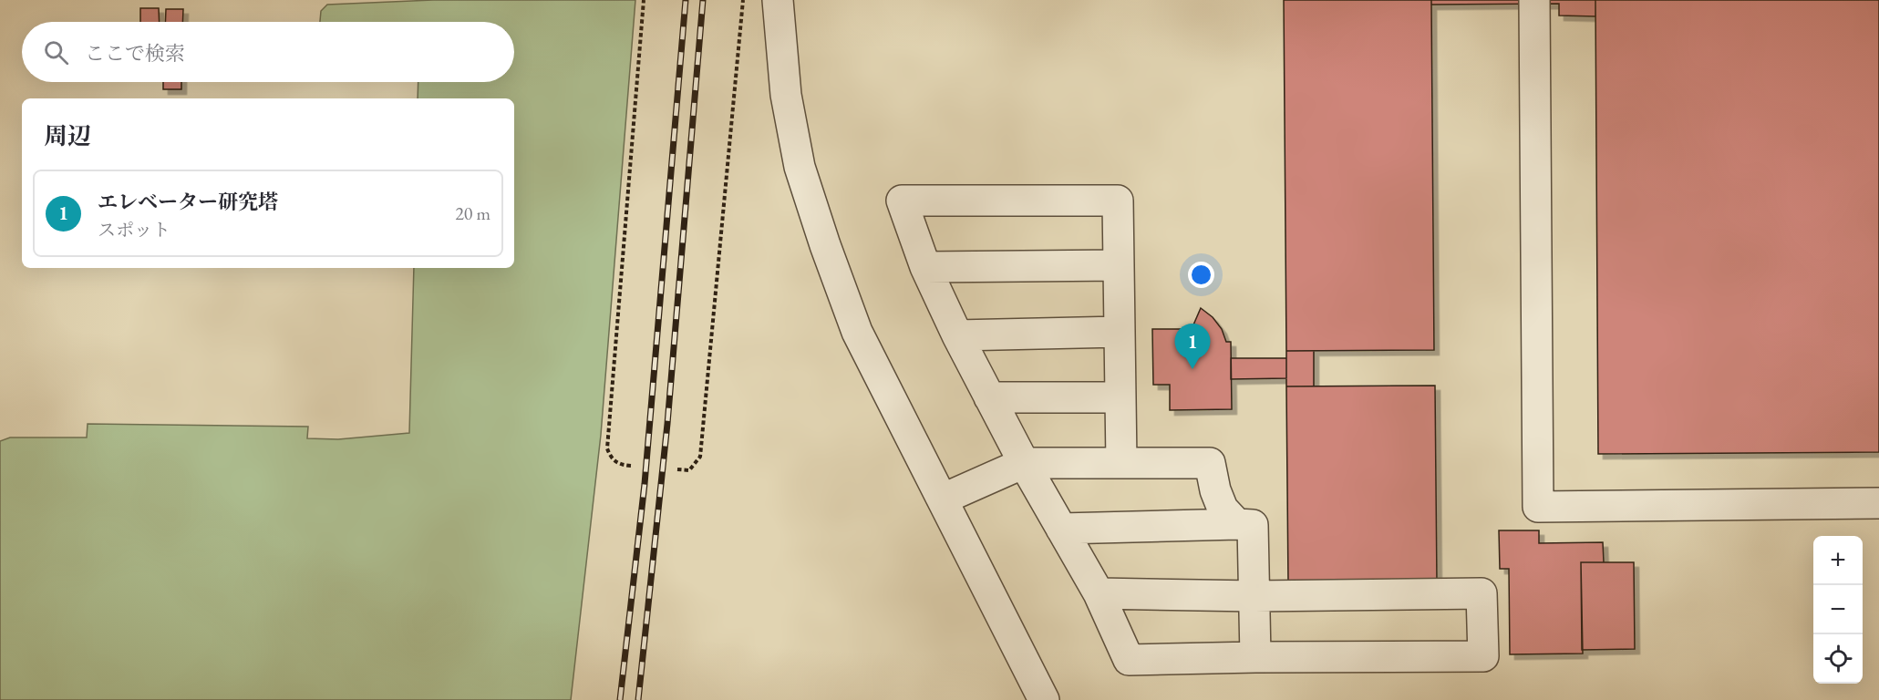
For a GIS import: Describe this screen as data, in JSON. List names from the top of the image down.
{
  "page": {
    "search": "ここで検索",
    "heading": "周辺",
    "list": [
      {
        "mark": "1",
        "name": "エレベーター研究塔",
        "note": "スポット",
        "value": "20 m"
      }
    ],
    "pins": "1",
    "map_buttons": ["+", "−"]
  }
}
